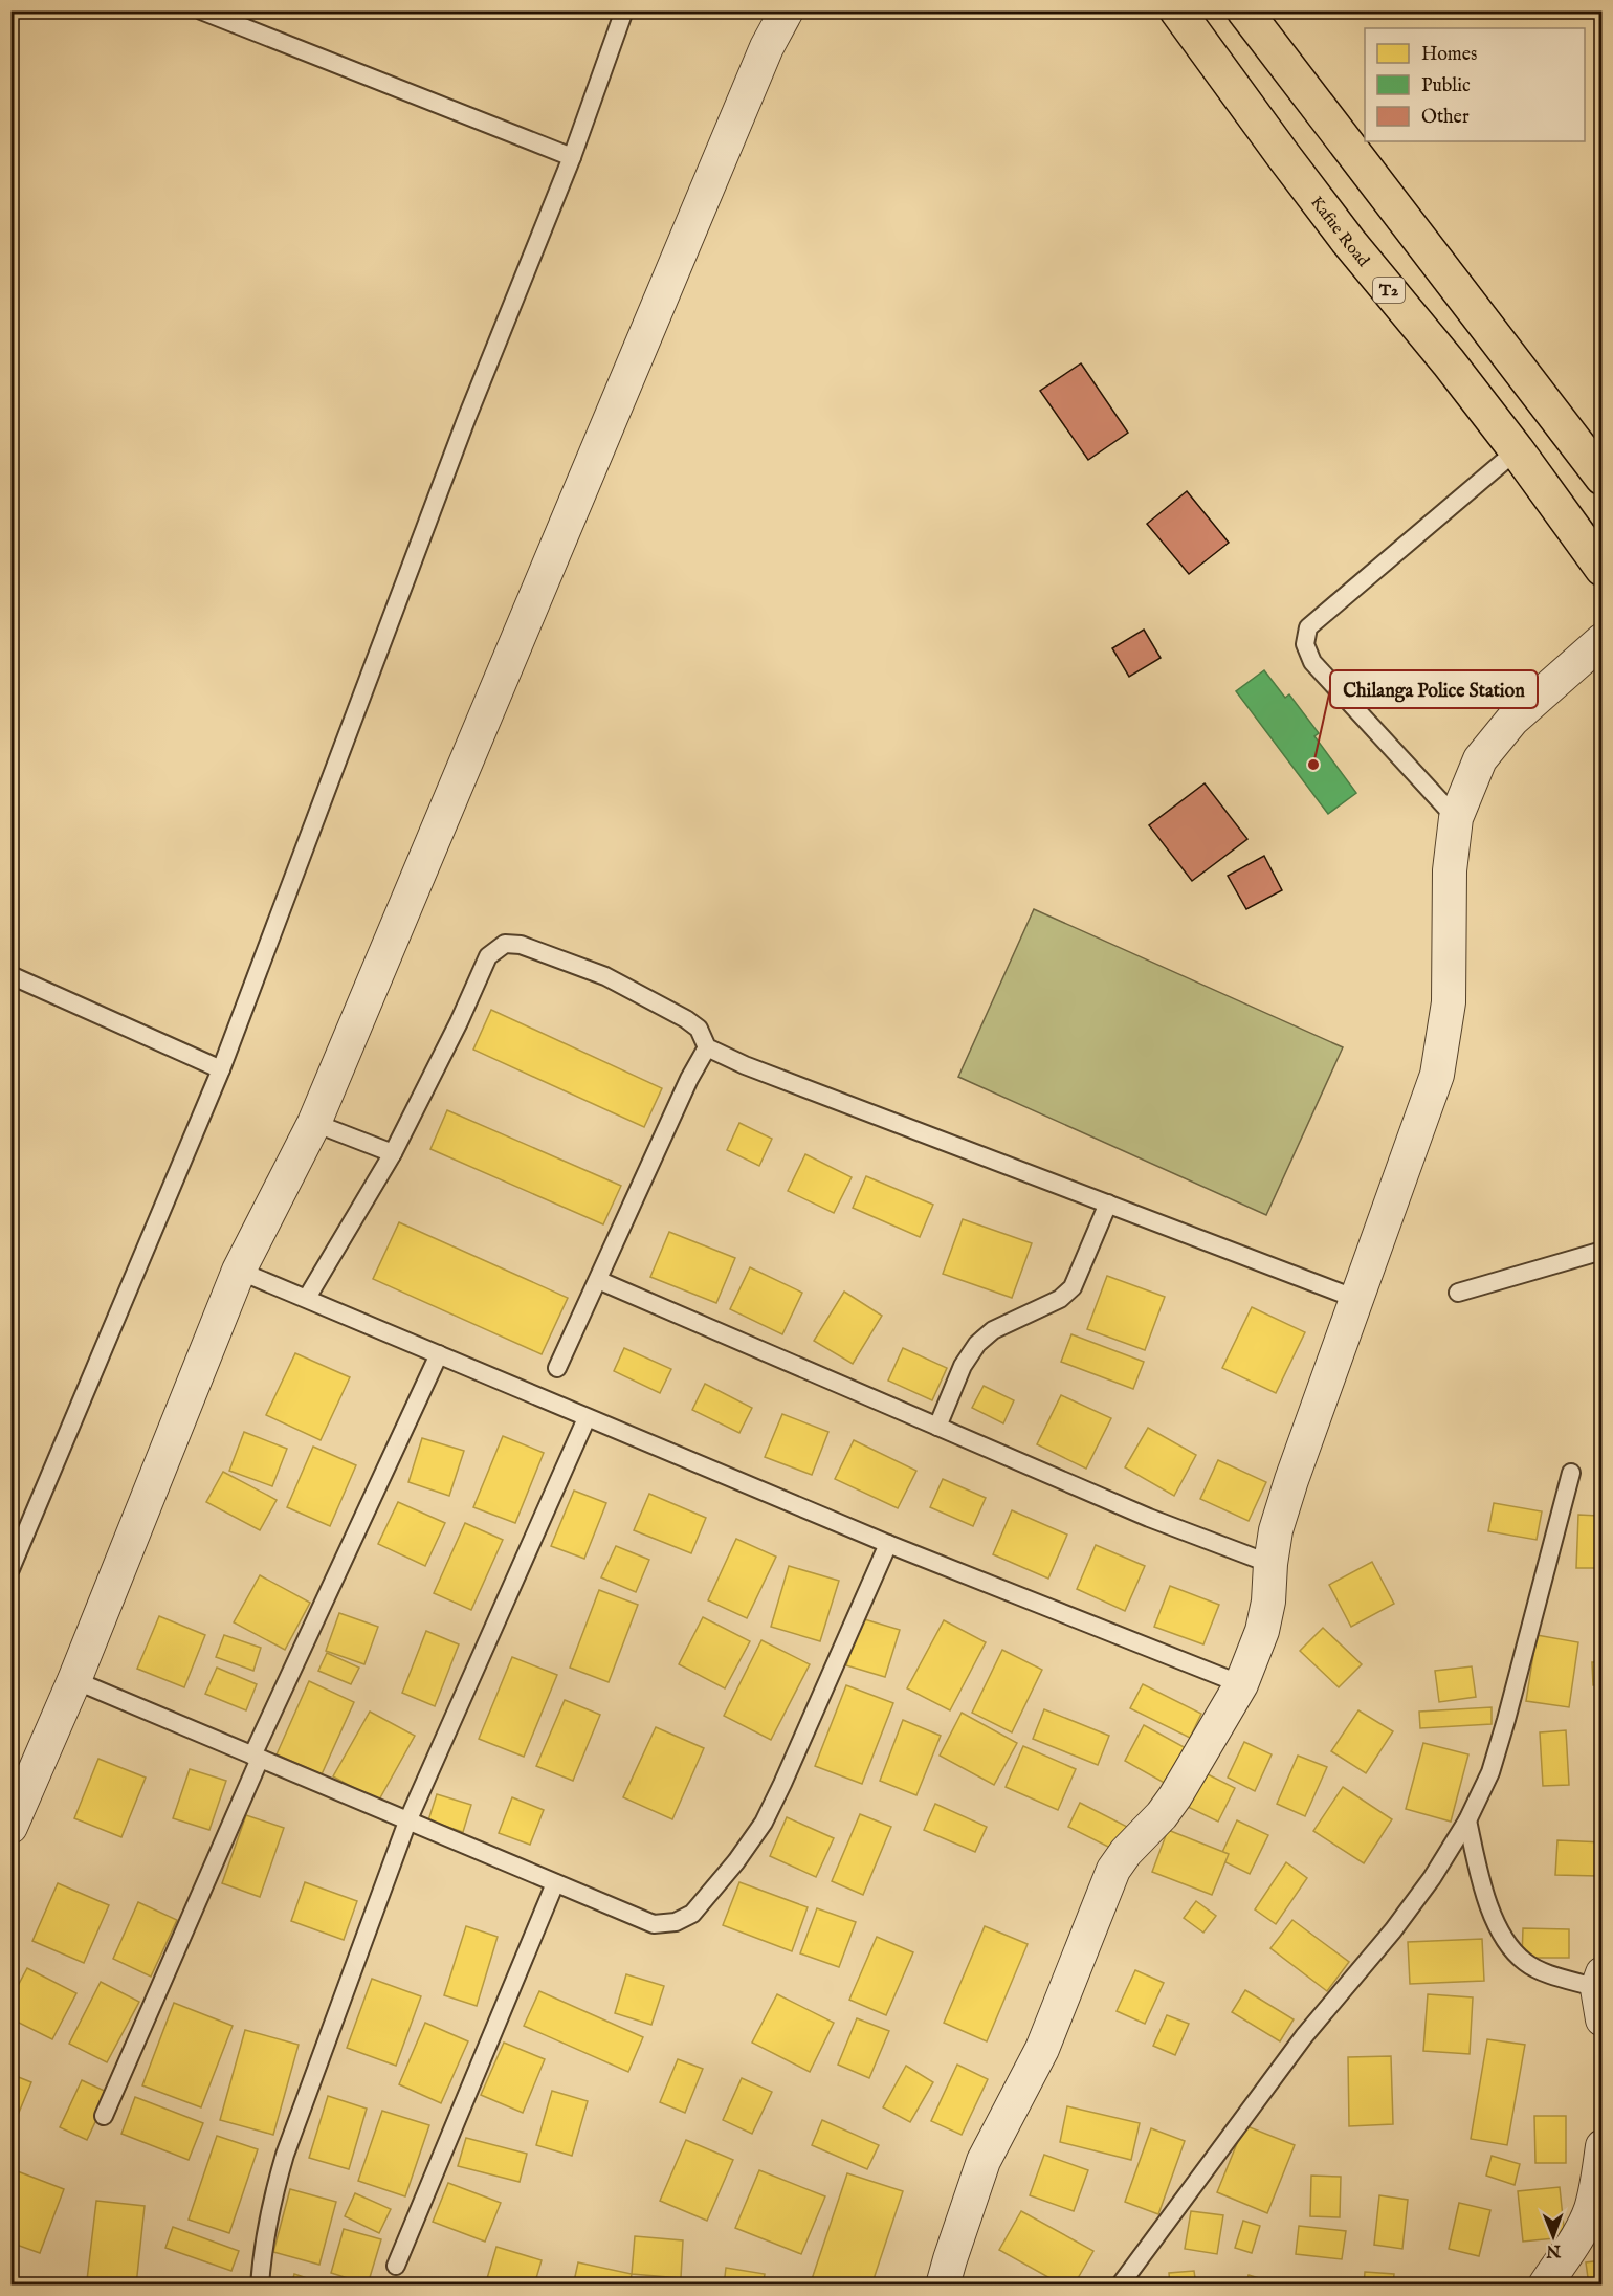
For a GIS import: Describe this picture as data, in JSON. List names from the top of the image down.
{
  "streets": {
    "highway": ["Kafue Road", "T2"]
  },
  "places": ["Chilanga Police Station"],
  "legend": ["Homes", "Public", "Other"],
  "north": "bottom"
}
